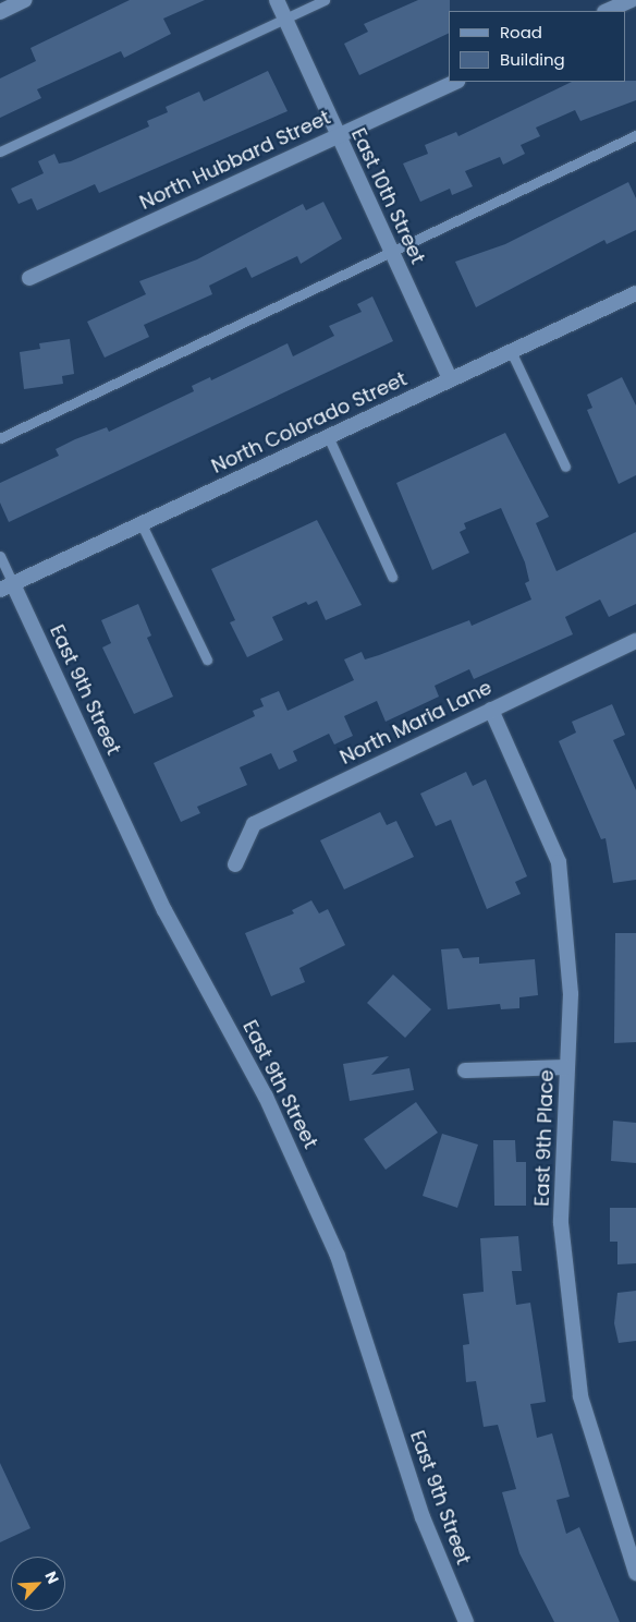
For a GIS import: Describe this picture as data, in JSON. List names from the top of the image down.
{
  "streets": {
    "street": [
      "North Hubbard Street",
      "East 10th Street",
      "North Colorado Street",
      "East 9th Street",
      "North Maria Lane",
      "East 9th Place"
    ]
  },
  "crossings": [
    ["North Hubbard Street", "East 10th Street"],
    ["East 10th Street", "North Colorado Street"],
    ["North Colorado Street", "East 9th Street"],
    ["North Maria Lane", "East 9th Place"]
  ],
  "legend": ["Road", "Building"],
  "north": "top right"
}
